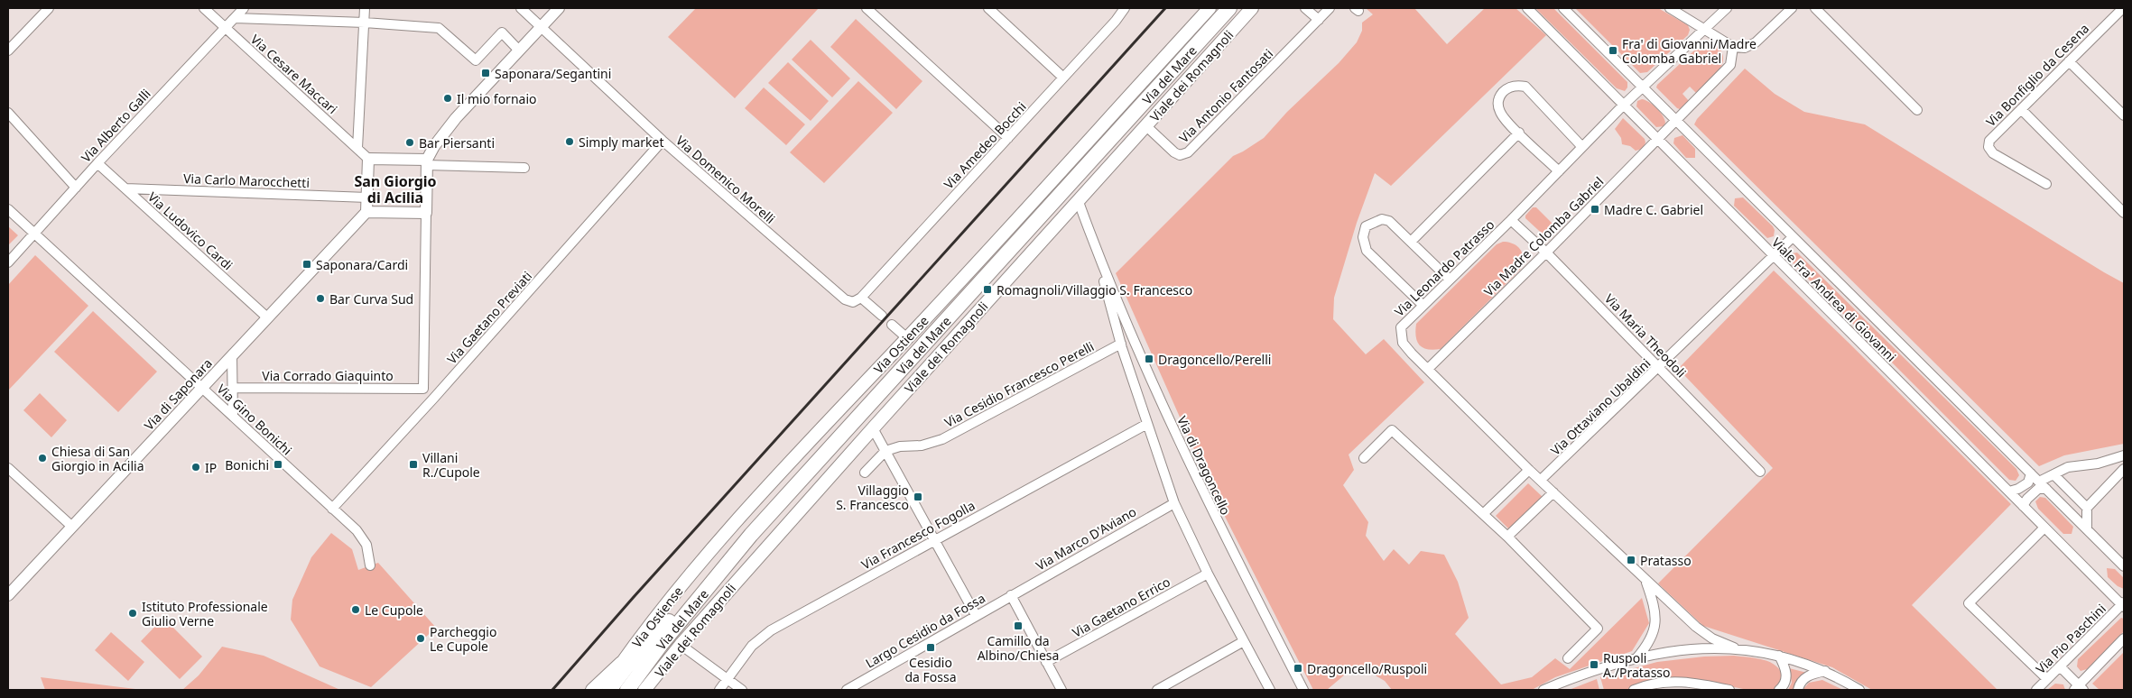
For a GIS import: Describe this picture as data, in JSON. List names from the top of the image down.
{
  "streets": {
    "main road": ["Via del Mare", "Viale dei Romagnoli", "Via Ostiense"],
    "street": [
      "Via Cesare Maccari",
      "Via Bonfiglio da Cesena",
      "Via Antonio Fantosati",
      "Via Alberto Galli",
      "Via Amedeo Bocchi",
      "Via Domenico Morelli",
      "Via Carlo Marocchetti",
      "Via Ludovico Cardi",
      "Via Madre Colomba Gabriel",
      "Via Leonardo Patrasso",
      "Viale Fra' Andrea di Giovanni",
      "Via Gaetano Previati",
      "Via Maria Theodoli",
      "Via Corrado Giaquinto",
      "Via Cesidio Francesco Perelli",
      "Via di Saponara",
      "Via Ottaviano Ubaldini",
      "Via Gino Bonichi",
      "Via di Dragoncello",
      "Via Francesco Fogolla",
      "Via Marco D'Aviano",
      "Via Gaetano Errico",
      "Largo Cesidio da Fossa",
      "Via Pio Paschini"
    ]
  },
  "crossings": [
    ["Via Cesare Maccari", "Via Alberto Galli"],
    ["Viale dei Romagnoli", "Via Antonio Fantosati"],
    ["Viale dei Romagnoli", "Via di Dragoncello"],
    ["Via Alberto Galli", "Via Ludovico Cardi"],
    ["Via Alberto Galli", "Via Gino Bonichi"],
    ["Via Amedeo Bocchi", "Via Domenico Morelli"],
    ["Via Domenico Morelli", "Via Gaetano Previati"],
    ["Via Carlo Marocchetti", "Via Ludovico Cardi"],
    ["Via Ludovico Cardi", "Via di Saponara"],
    ["Via Madre Colomba Gabriel", "Via Leonardo Patrasso"],
    ["Via Madre Colomba Gabriel", "Viale Fra' Andrea di Giovanni"],
    ["Via Madre Colomba Gabriel", "Via Maria Theodoli"],
    ["Via Leonardo Patrasso", "Viale Fra' Andrea di Giovanni"],
    ["Via Leonardo Patrasso", "Via Maria Theodoli"],
    ["Via Leonardo Patrasso", "Via Ottaviano Ubaldini"],
    ["Viale Fra' Andrea di Giovanni", "Via Ottaviano Ubaldini"],
    ["Viale Fra' Andrea di Giovanni", "Via Pio Paschini"],
    ["Via Gaetano Previati", "Via Gino Bonichi"],
    ["Via Maria Theodoli", "Via Ottaviano Ubaldini"],
    ["Via Cesidio Francesco Perelli", "Via di Dragoncello"],
    ["Via di Saponara", "Via Gino Bonichi"],
    ["Via di Dragoncello", "Via Francesco Fogolla"],
    ["Via di Dragoncello", "Via Marco D'Aviano"],
    ["Via di Dragoncello", "Via Gaetano Errico"],
    ["Via Marco D'Aviano", "Largo Cesidio da Fossa"]
  ],
  "districts": ["San Giorgio di Acilia"],
  "places": {
    "transit": [
      "Fra' di Giovanni/Madre Colomba Gabriel",
      "Saponara/Segantini",
      "Madre C. Gabriel",
      "Saponara/Cardi",
      "Romagnoli/Villaggio S. Francesco",
      "Dragoncello/Perelli",
      "Bonichi",
      "Villani R./Cupole",
      "Villaggio S. Francesco",
      "Pratasso",
      "Camillo da Albino/Chiesa",
      "Cesidio da Fossa",
      "Ruspoli A./Pratasso",
      "Dragoncello/Ruspoli"
    ],
    "other": [
      "Il mio fornaio",
      "Simply market",
      "Bar Piersanti",
      "Bar Curva Sud",
      "Chiesa di San Giorgio in Acilia",
      "IP",
      "Le Cupole",
      "Istituto Professionale Giulio Verne",
      "Parcheggio Le Cupole"
    ]
  }
}
